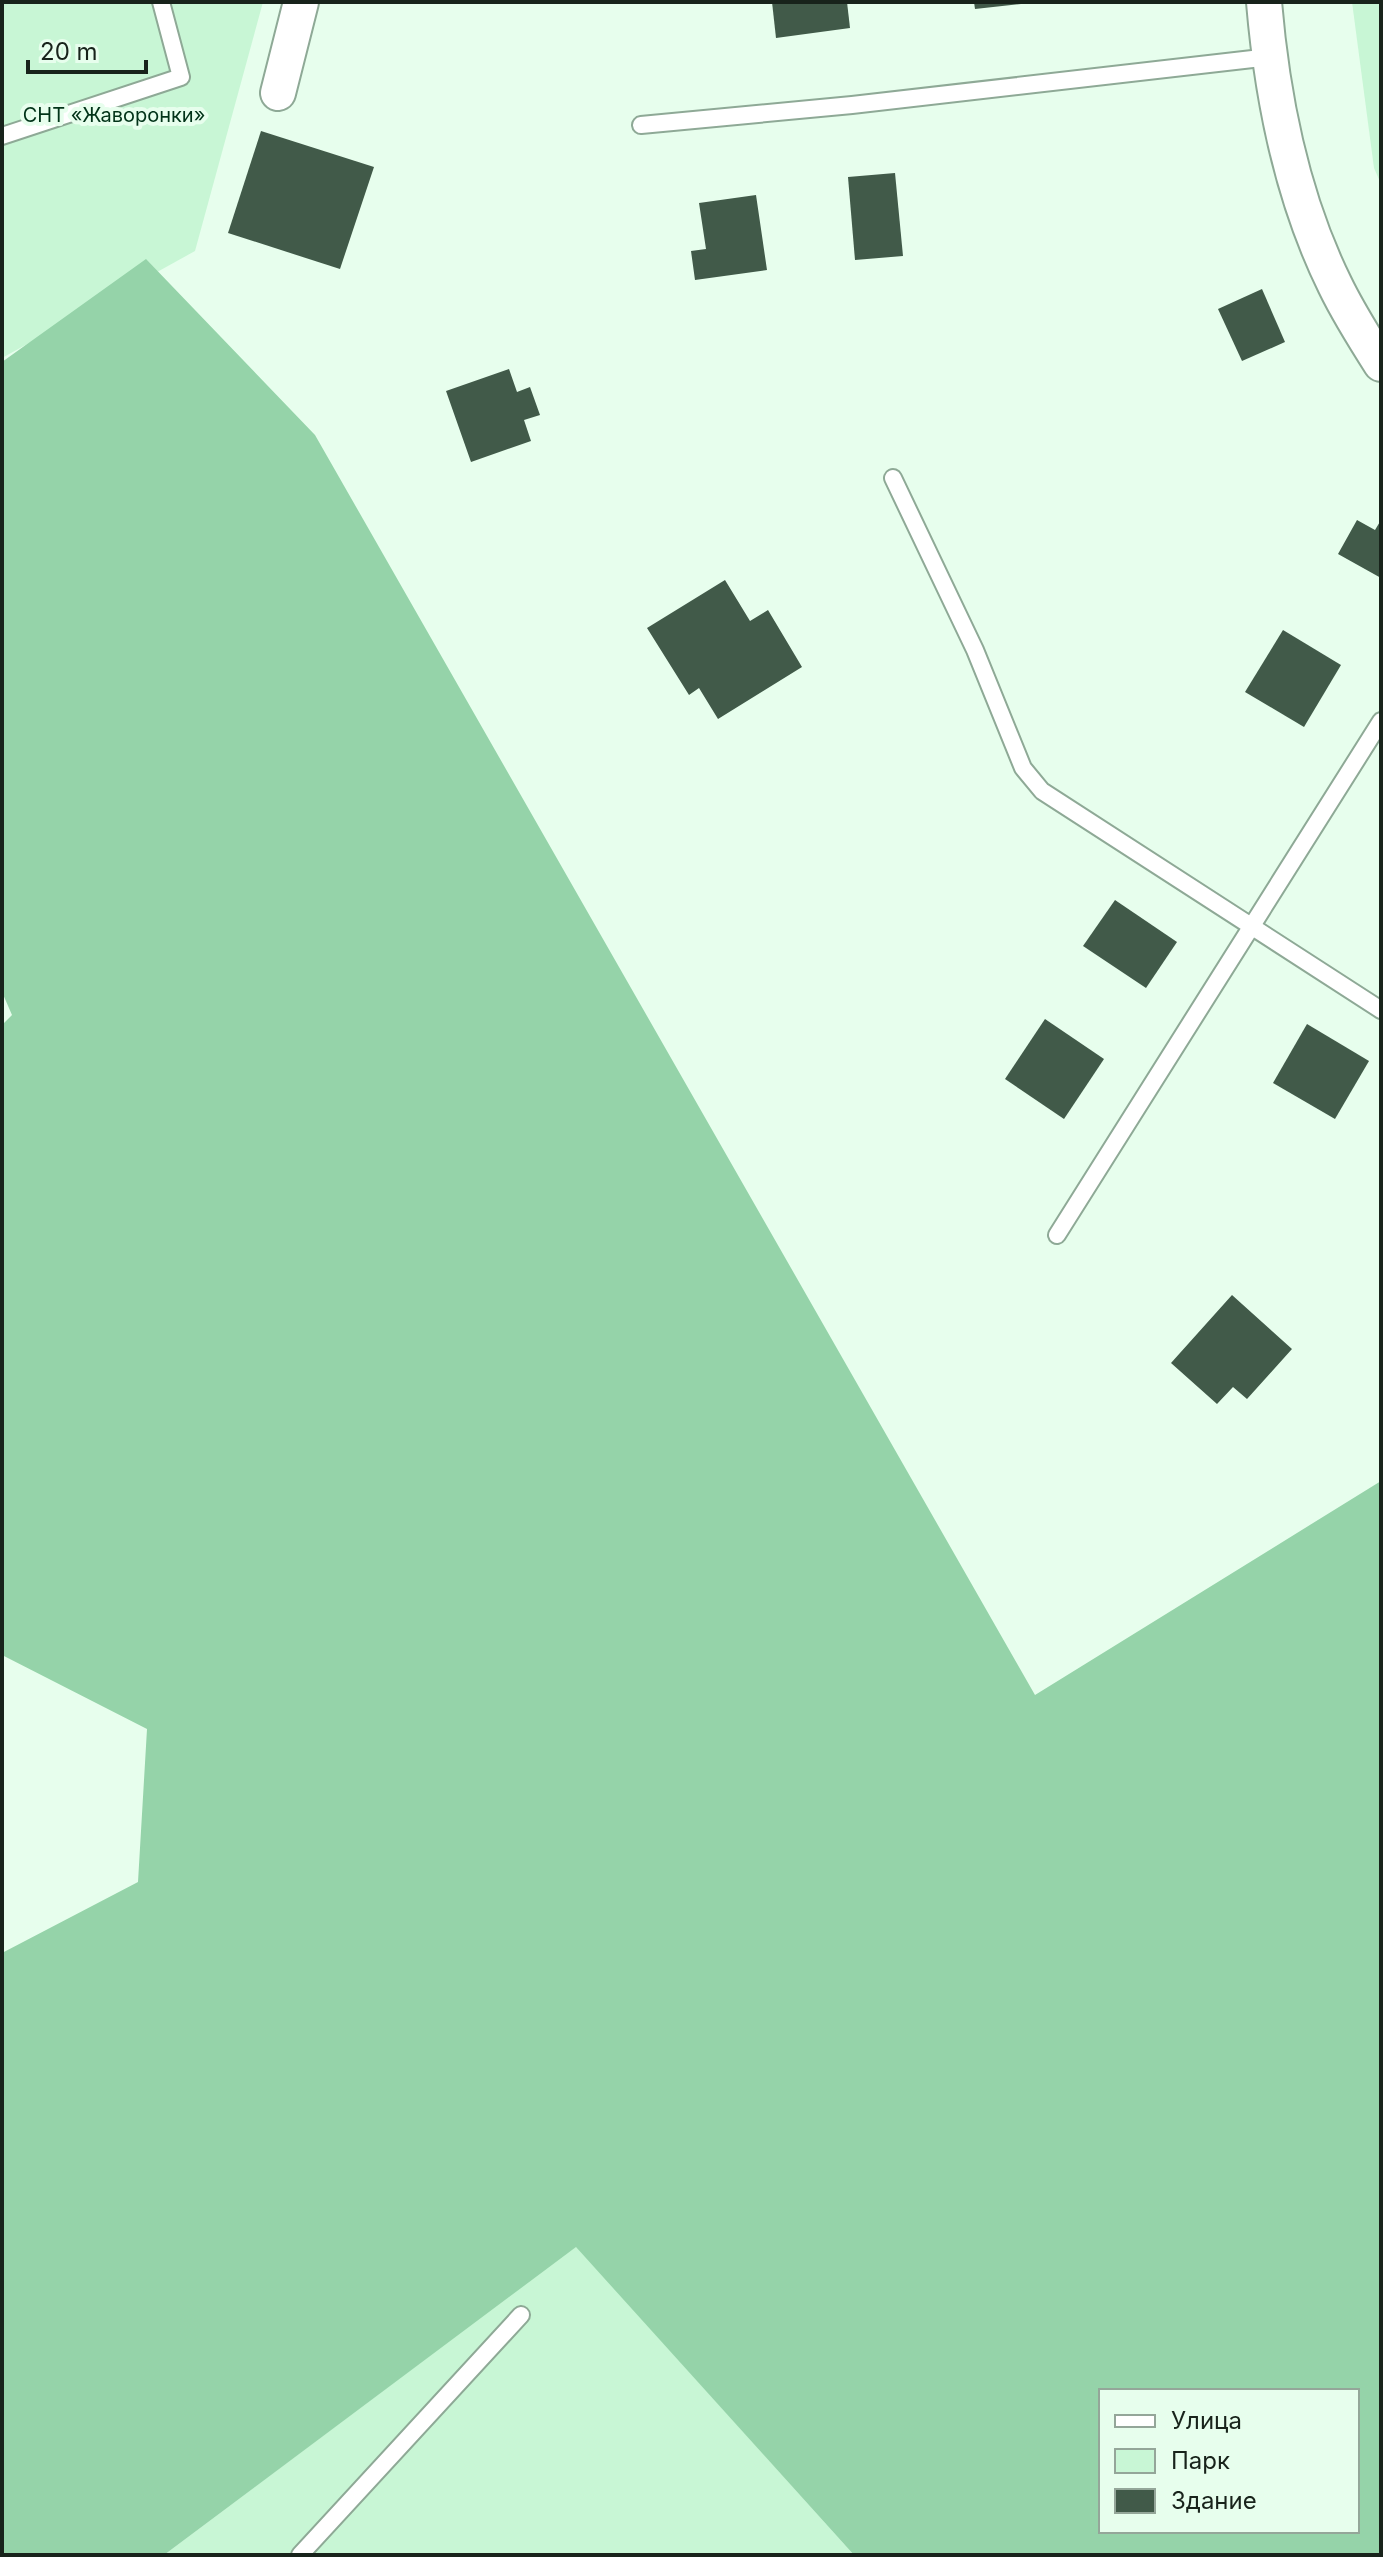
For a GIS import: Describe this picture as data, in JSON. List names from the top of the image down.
{
  "parks": ["СНТ «Жаворонки»"],
  "legend": ["Улица", "Парк", "Здание"],
  "scale_bar": "20 m"
}
